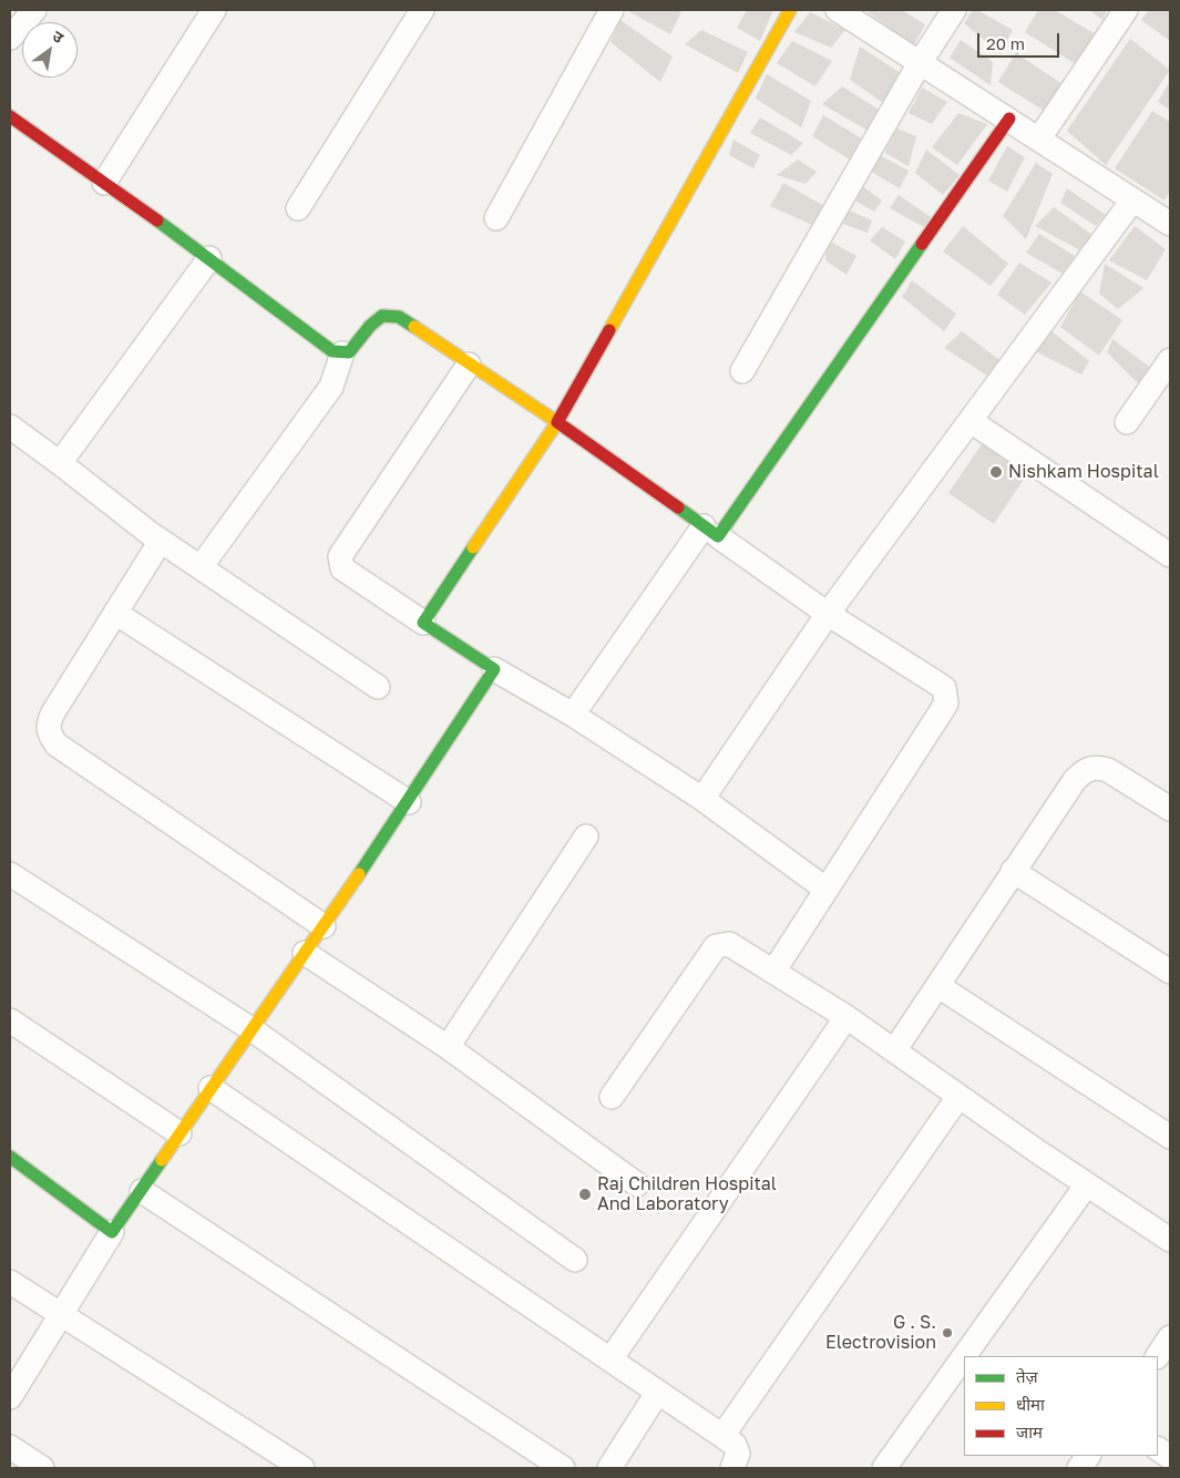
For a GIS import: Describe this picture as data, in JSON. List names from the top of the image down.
{
  "places": ["Nishkam Hospital", "Raj Children Hospital And Laboratory", "G . S. Electrovision"],
  "legend": ["तेज़", "धीमा", "जाम"],
  "scale_bar": "20 m",
  "north": "top right"
}
